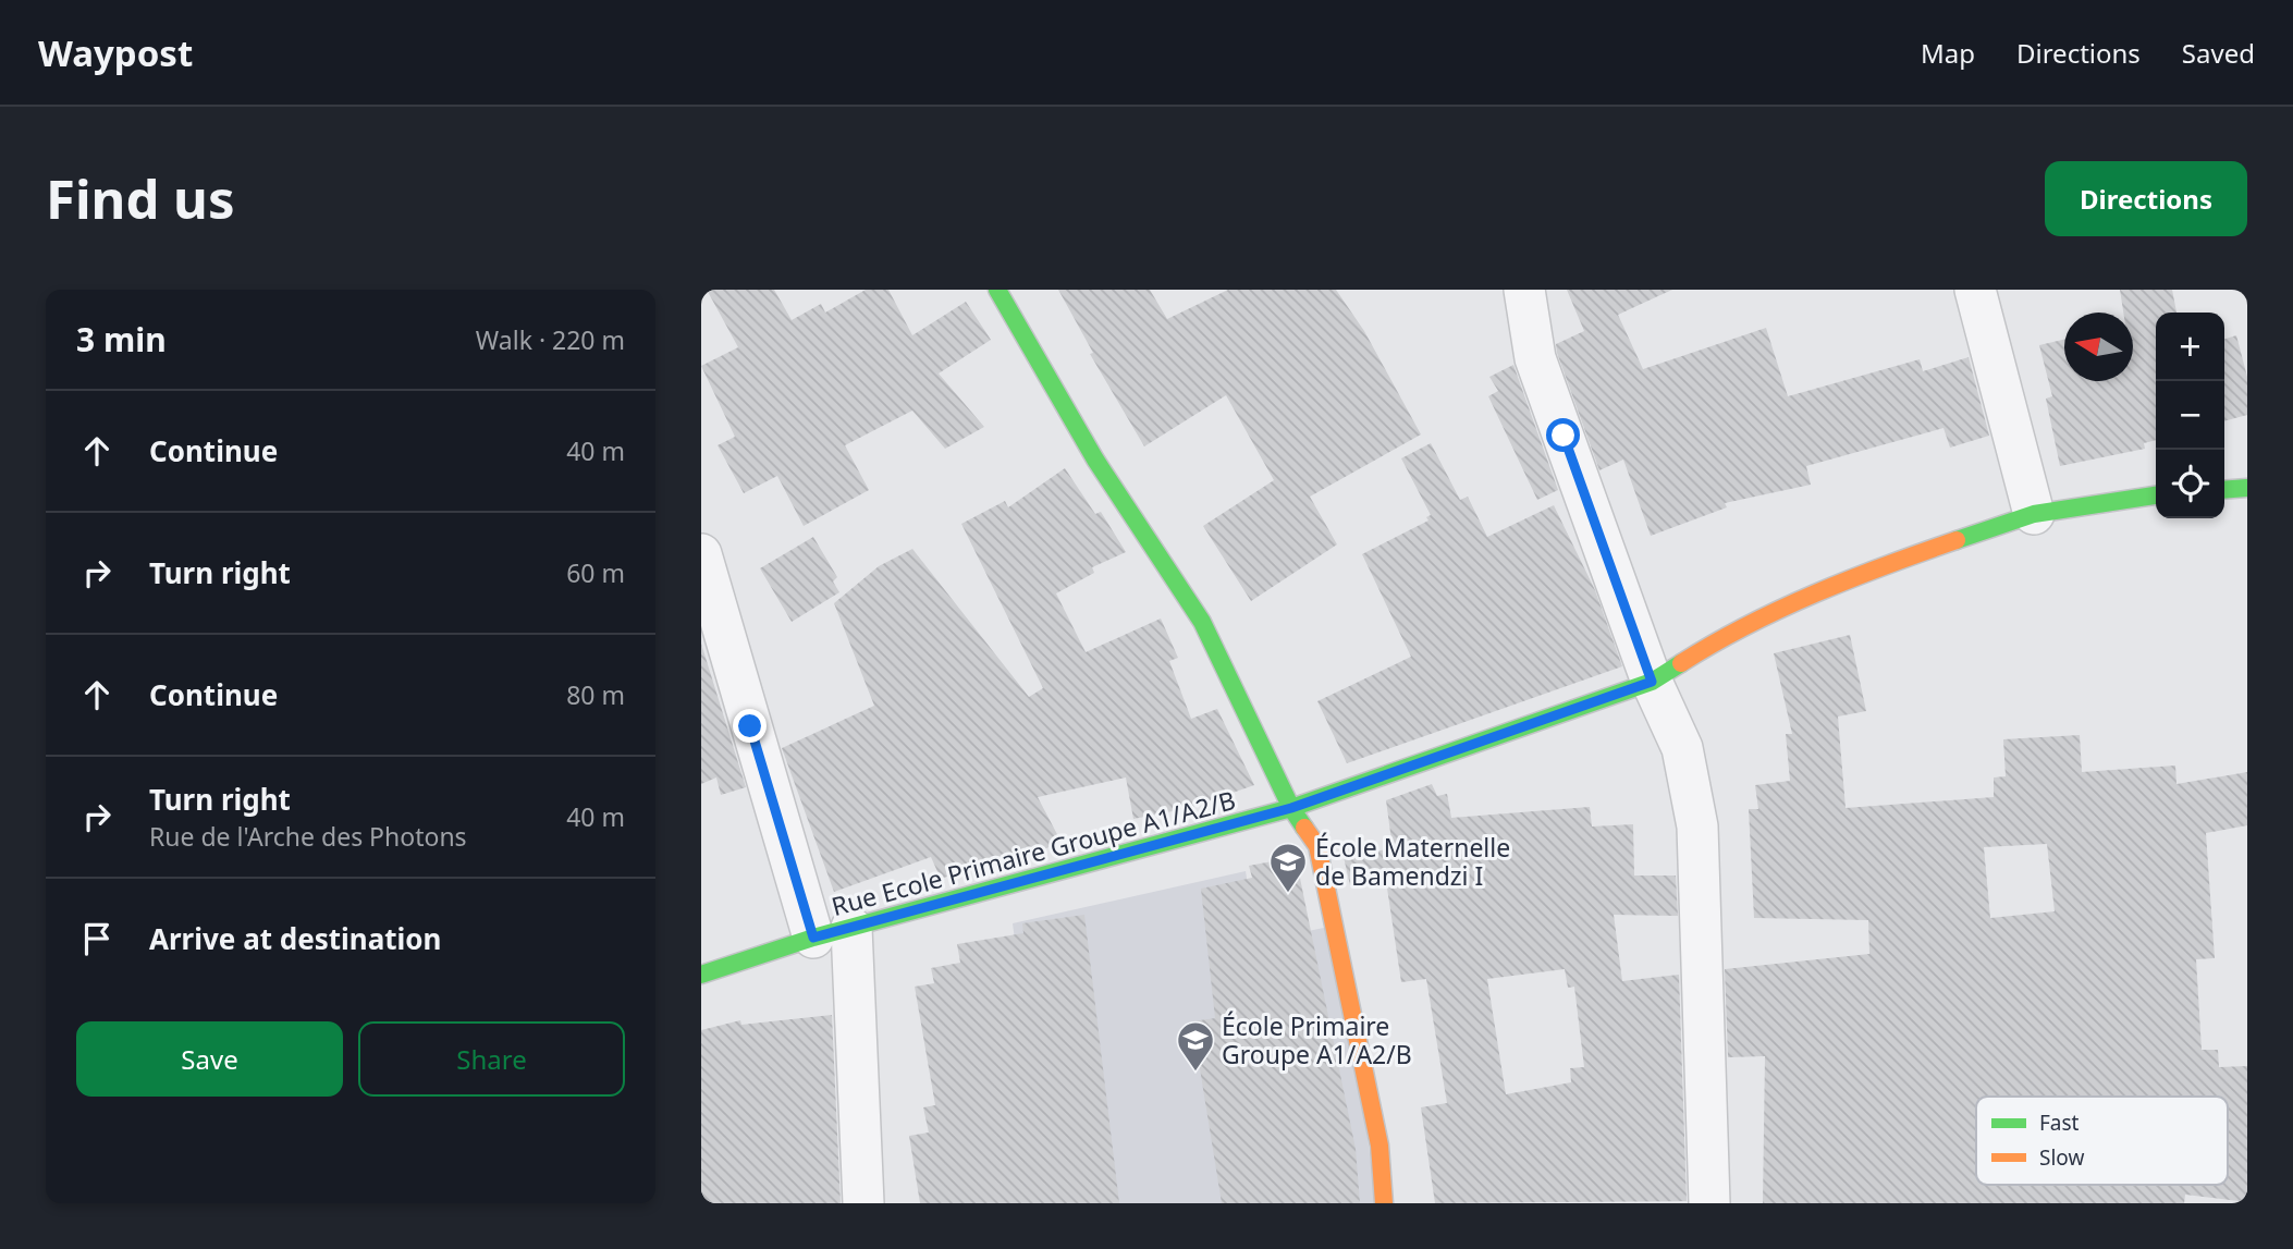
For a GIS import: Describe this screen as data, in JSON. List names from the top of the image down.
{
  "streets": {
    "street": ["Rue Ecole Primaire Groupe A1/A2/B"]
  },
  "places": {
    "school or university": ["École Maternelle de Bamendzi I", "École Primaire Groupe A1/A2/B"]
  },
  "legend": ["Fast", "Slow"],
  "north": "left",
  "page": {
    "header": "Waypost",
    "nav": ["Map", "Directions", "Saved"],
    "buttons": [
      "Directions",
      ["Save", "Share"]
    ],
    "title": "Find us",
    "heading": ["3 min", "Walk · 220 m"],
    "map_buttons": ["+", "−"],
    "list": [
      ["Continue", "40 m"],
      ["Turn right", "60 m"],
      ["Continue", "80 m"],
      ["Turn right", "Rue de l'Arche des Photons", "40 m"],
      "Arrive at destination"
    ]
  }
}
